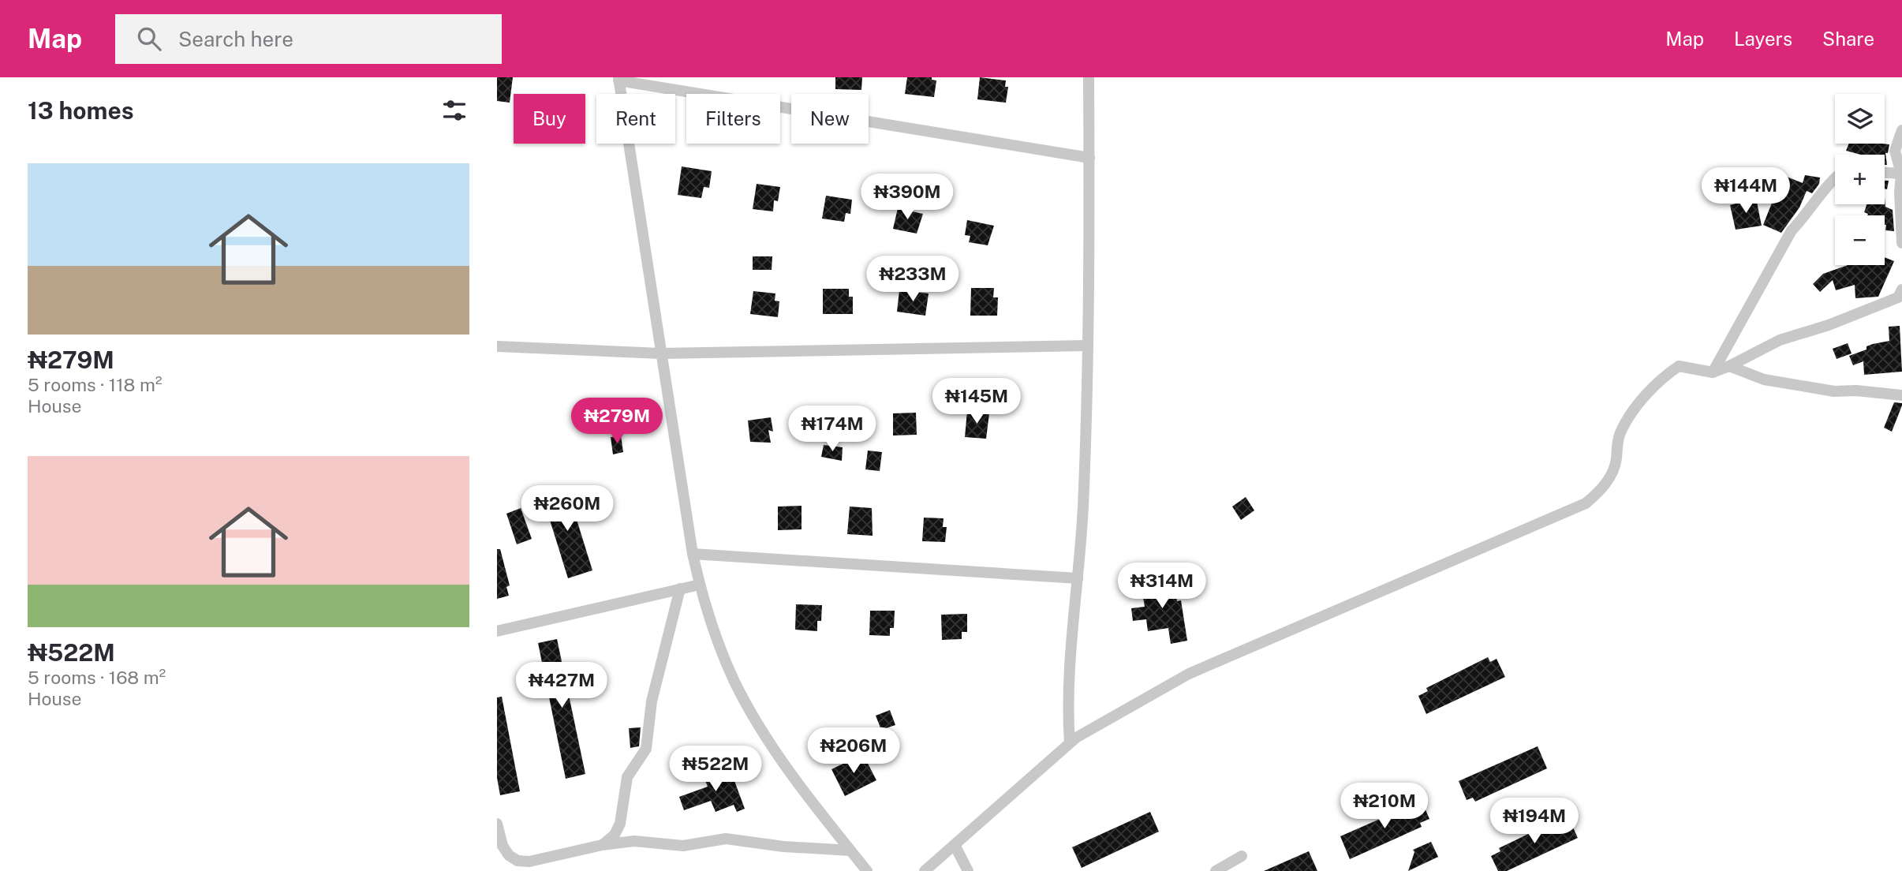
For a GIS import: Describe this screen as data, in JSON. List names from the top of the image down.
{
  "page": {
    "header": "Map",
    "search": "Search here",
    "nav": ["Map", "Layers", "Share"],
    "heading": "13 homes",
    "map_buttons": ["+", "−"],
    "chip": [
      "Buy",
      "Rent",
      "Filters",
      "New"
    ],
    "list": [
      {
        "name": "₦279M",
        "note": "5 rooms · 118 m² · House"
      },
      {
        "name": "₦522M",
        "note": "5 rooms · 168 m² · House"
      }
    ],
    "price": [
      "₦144M",
      "₦390M",
      "₦233M",
      "₦145M",
      "₦279M",
      "₦174M",
      "₦260M",
      "₦314M",
      "₦427M",
      "₦206M",
      "₦522M",
      "₦210M",
      "₦194M"
    ]
  }
}
